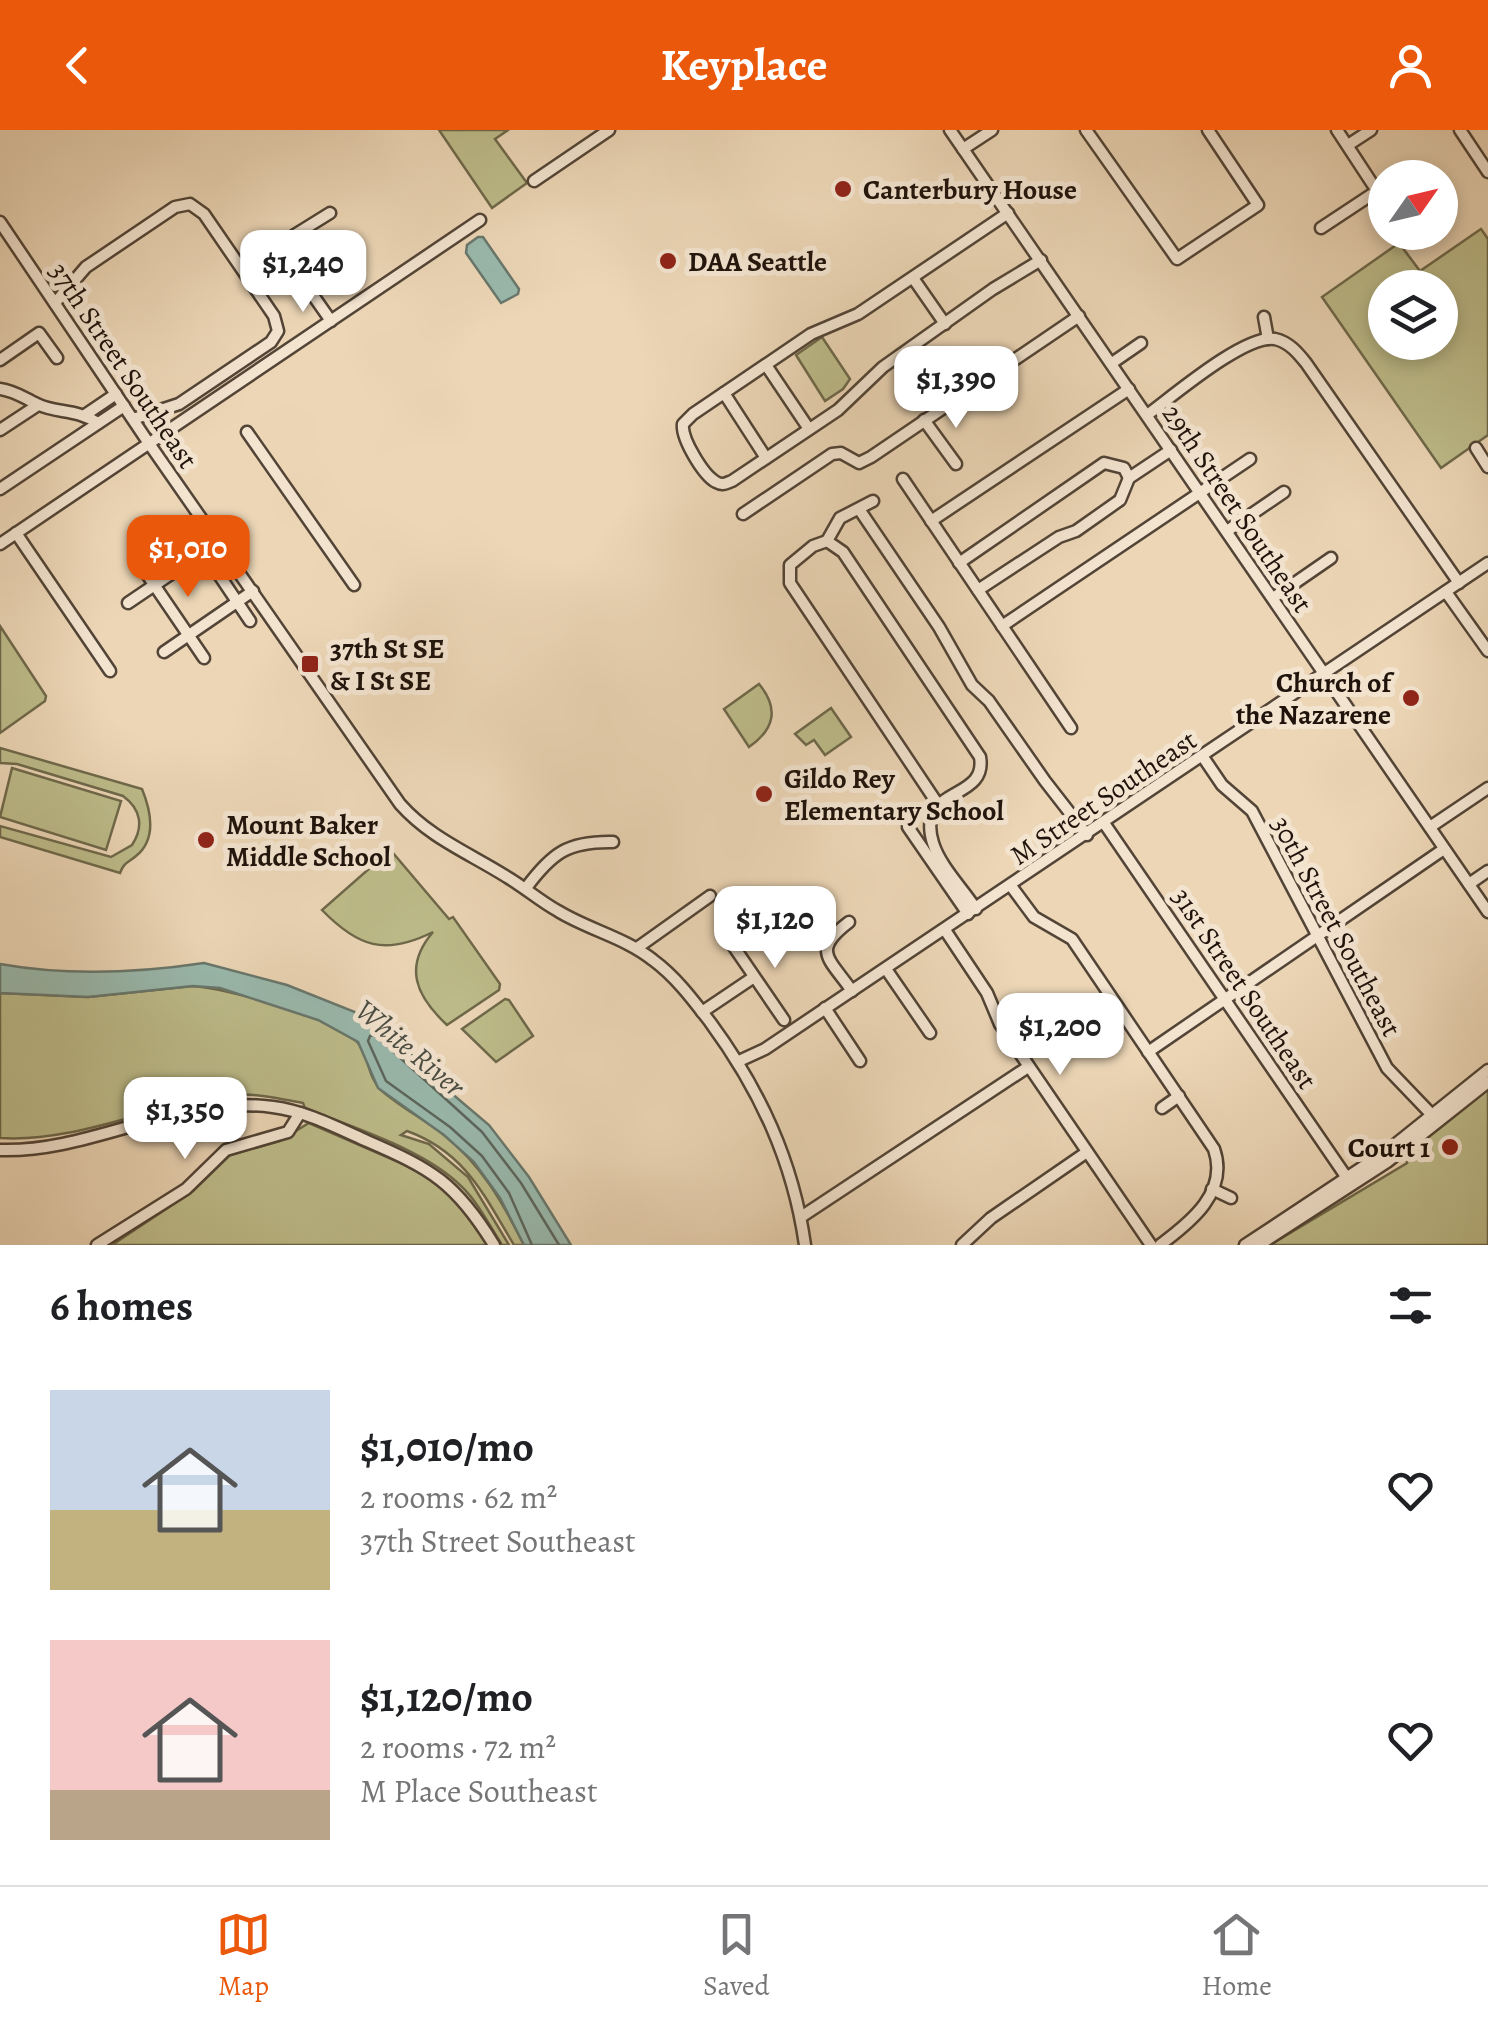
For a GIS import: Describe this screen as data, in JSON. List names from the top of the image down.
{
  "streets": {
    "street": [
      "37th Street Southeast",
      "29th Street Southeast",
      "M Street Southeast",
      "30th Street Southeast",
      "31st Street Southeast"
    ]
  },
  "crossings": [
    ["37th Street Southeast", "M Street Southeast"],
    ["29th Street Southeast", "M Street Southeast"],
    ["M Street Southeast", "30th Street Southeast"],
    ["M Street Southeast", "31st Street Southeast"]
  ],
  "water": ["White River"],
  "places": {
    "other": [
      "Canterbury House",
      "DAA Seattle",
      "Church of the Nazarene",
      "Gildo Rey Elementary School",
      "Mount Baker Middle School",
      "Court 1"
    ],
    "transit": ["37th St SE & I St SE"]
  },
  "north": "top right",
  "page": {
    "header": "Keyplace",
    "price": [
      "$1,240",
      "$1,390",
      "$1,010",
      "$1,120",
      "$1,200",
      "$1,350"
    ],
    "heading": "6 homes",
    "list": [
      {
        "name": "$1,010/mo",
        "note": "2 rooms · 62 m² · 37th Street Southeast"
      },
      {
        "name": "$1,120/mo",
        "note": "2 rooms · 72 m² · M Place Southeast"
      }
    ],
    "tabs": ["Map", "Saved", "Home"]
  }
}
